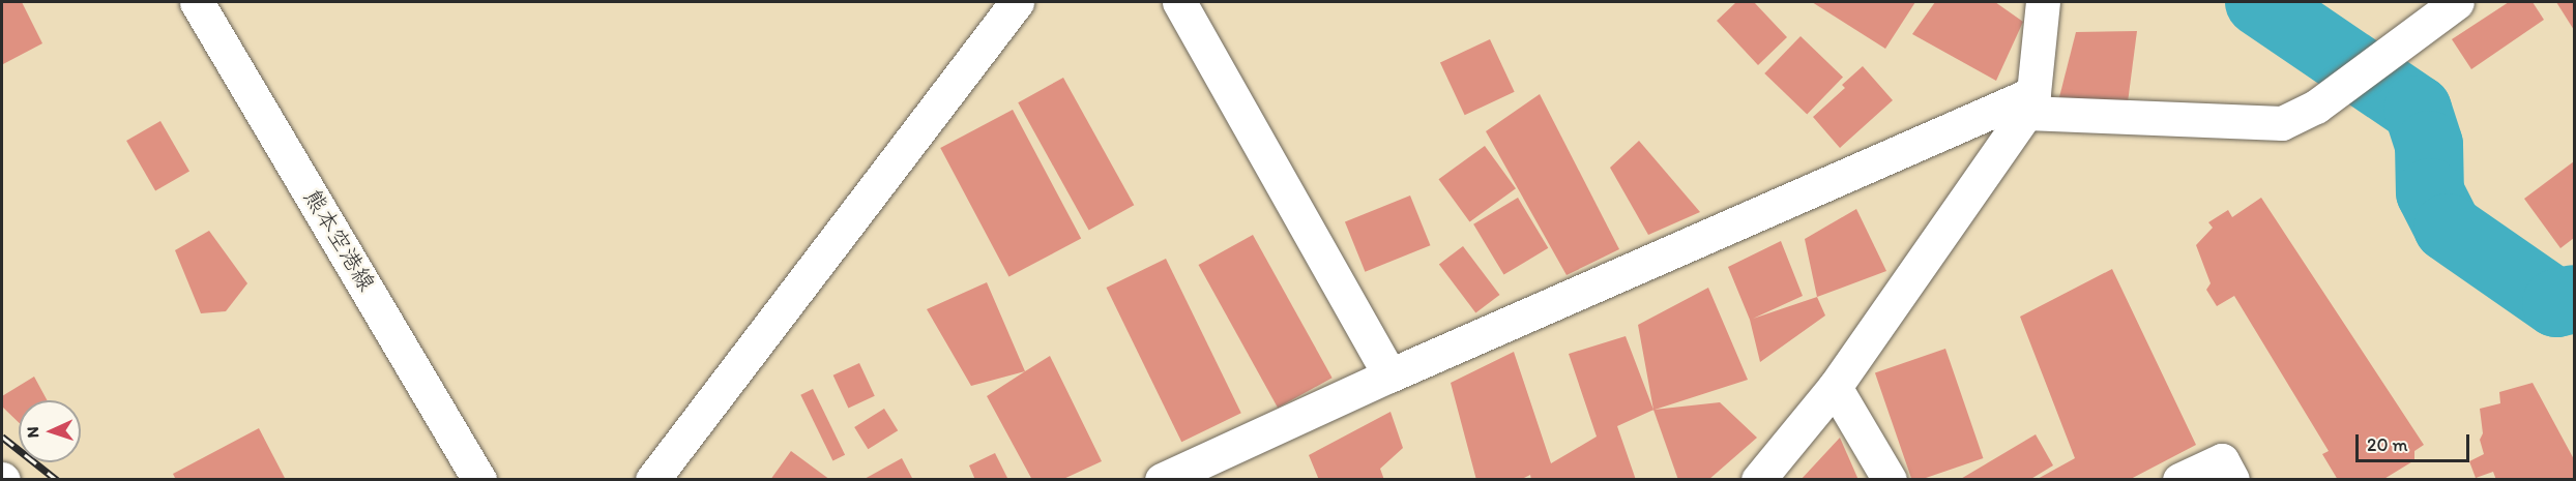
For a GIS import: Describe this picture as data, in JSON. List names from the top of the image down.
{
  "streets": {
    "street": ["熊本空港線"]
  },
  "scale_bar": "20 m",
  "north": "left"
}
